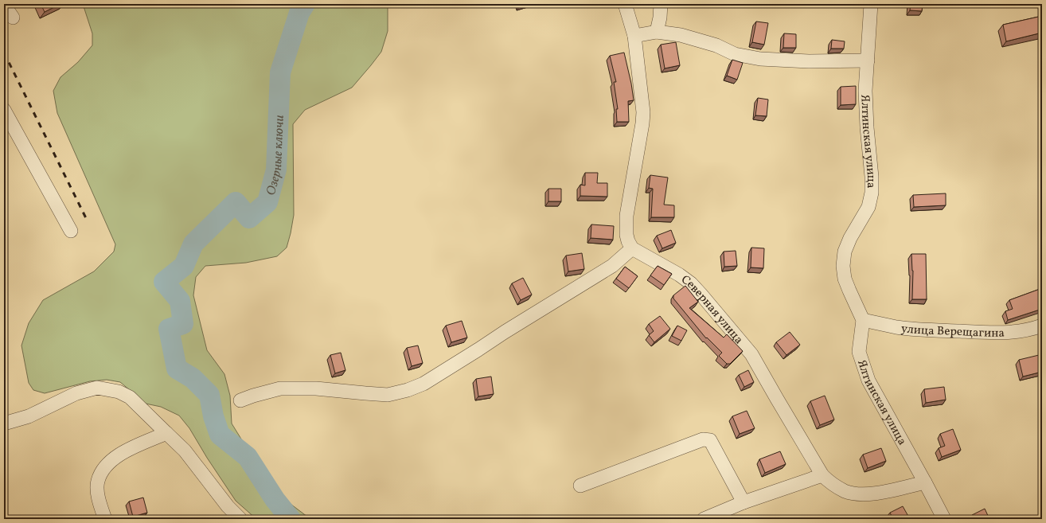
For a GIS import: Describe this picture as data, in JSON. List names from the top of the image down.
{
  "streets": {
    "street": ["Ялтинская улица", "Северная улица", "улица Верещагина"]
  },
  "crossings": [
    ["Ялтинская улица", "Северная улица"],
    ["Ялтинская улица", "улица Верещагина"]
  ],
  "water": ["Озерные ключи"]
}
